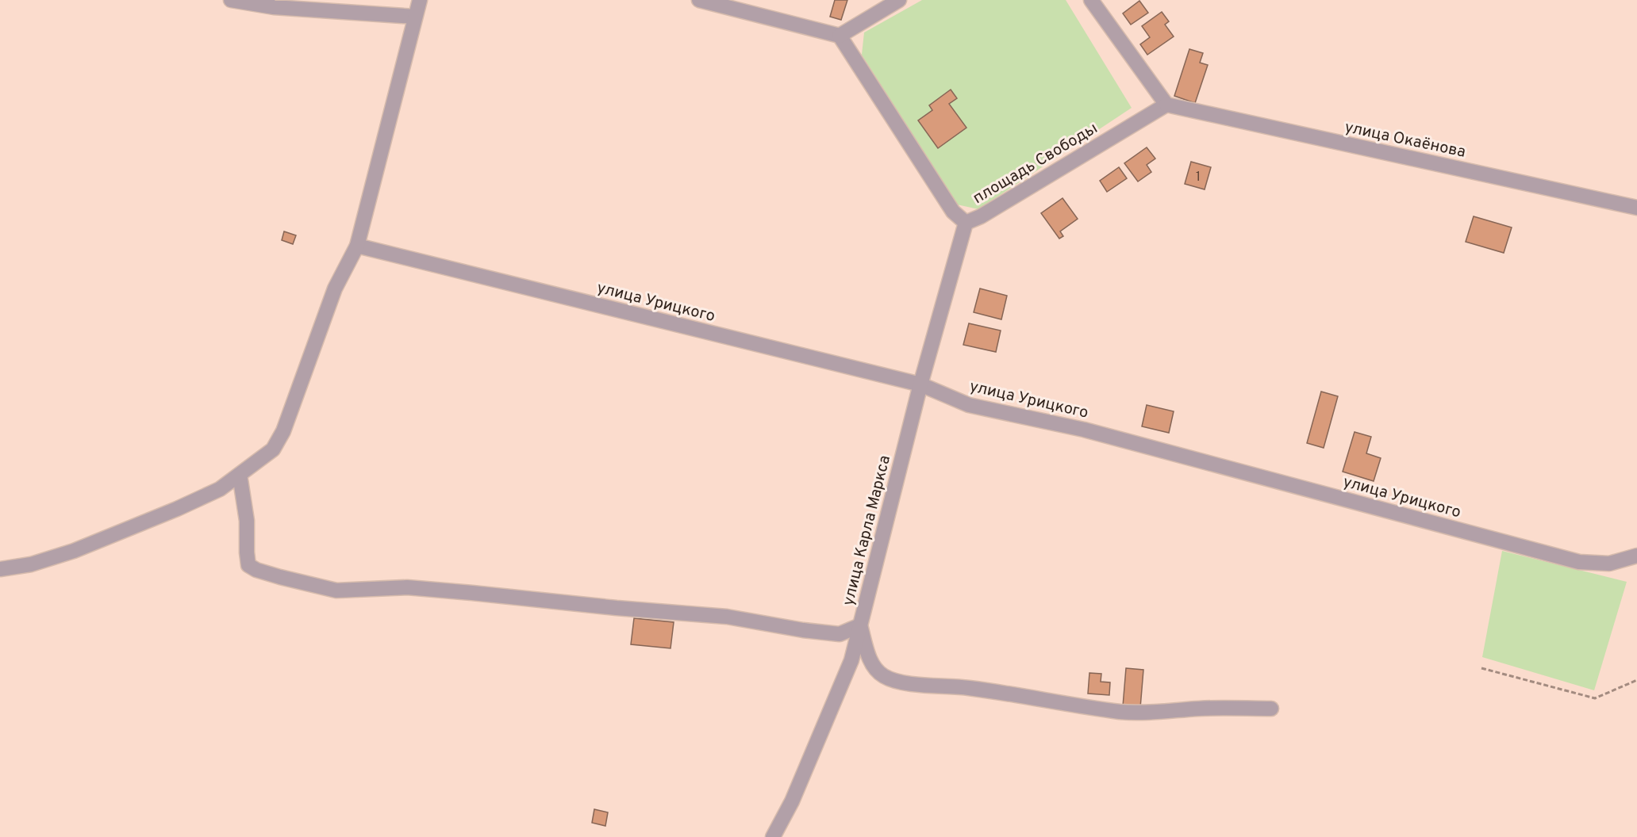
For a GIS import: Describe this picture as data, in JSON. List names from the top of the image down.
{
  "streets": {
    "street": [
      "улица Окаёнова",
      "площадь Свободы",
      "улица Урицкого",
      "улица Карла Маркса"
    ]
  },
  "crossings": [
    ["улица Окаёнова", "площадь Свободы"],
    ["площадь Свободы", "улица Карла Маркса"],
    ["улица Урицкого", "улица Карла Маркса"]
  ],
  "house_numbers": ["1"]
}
